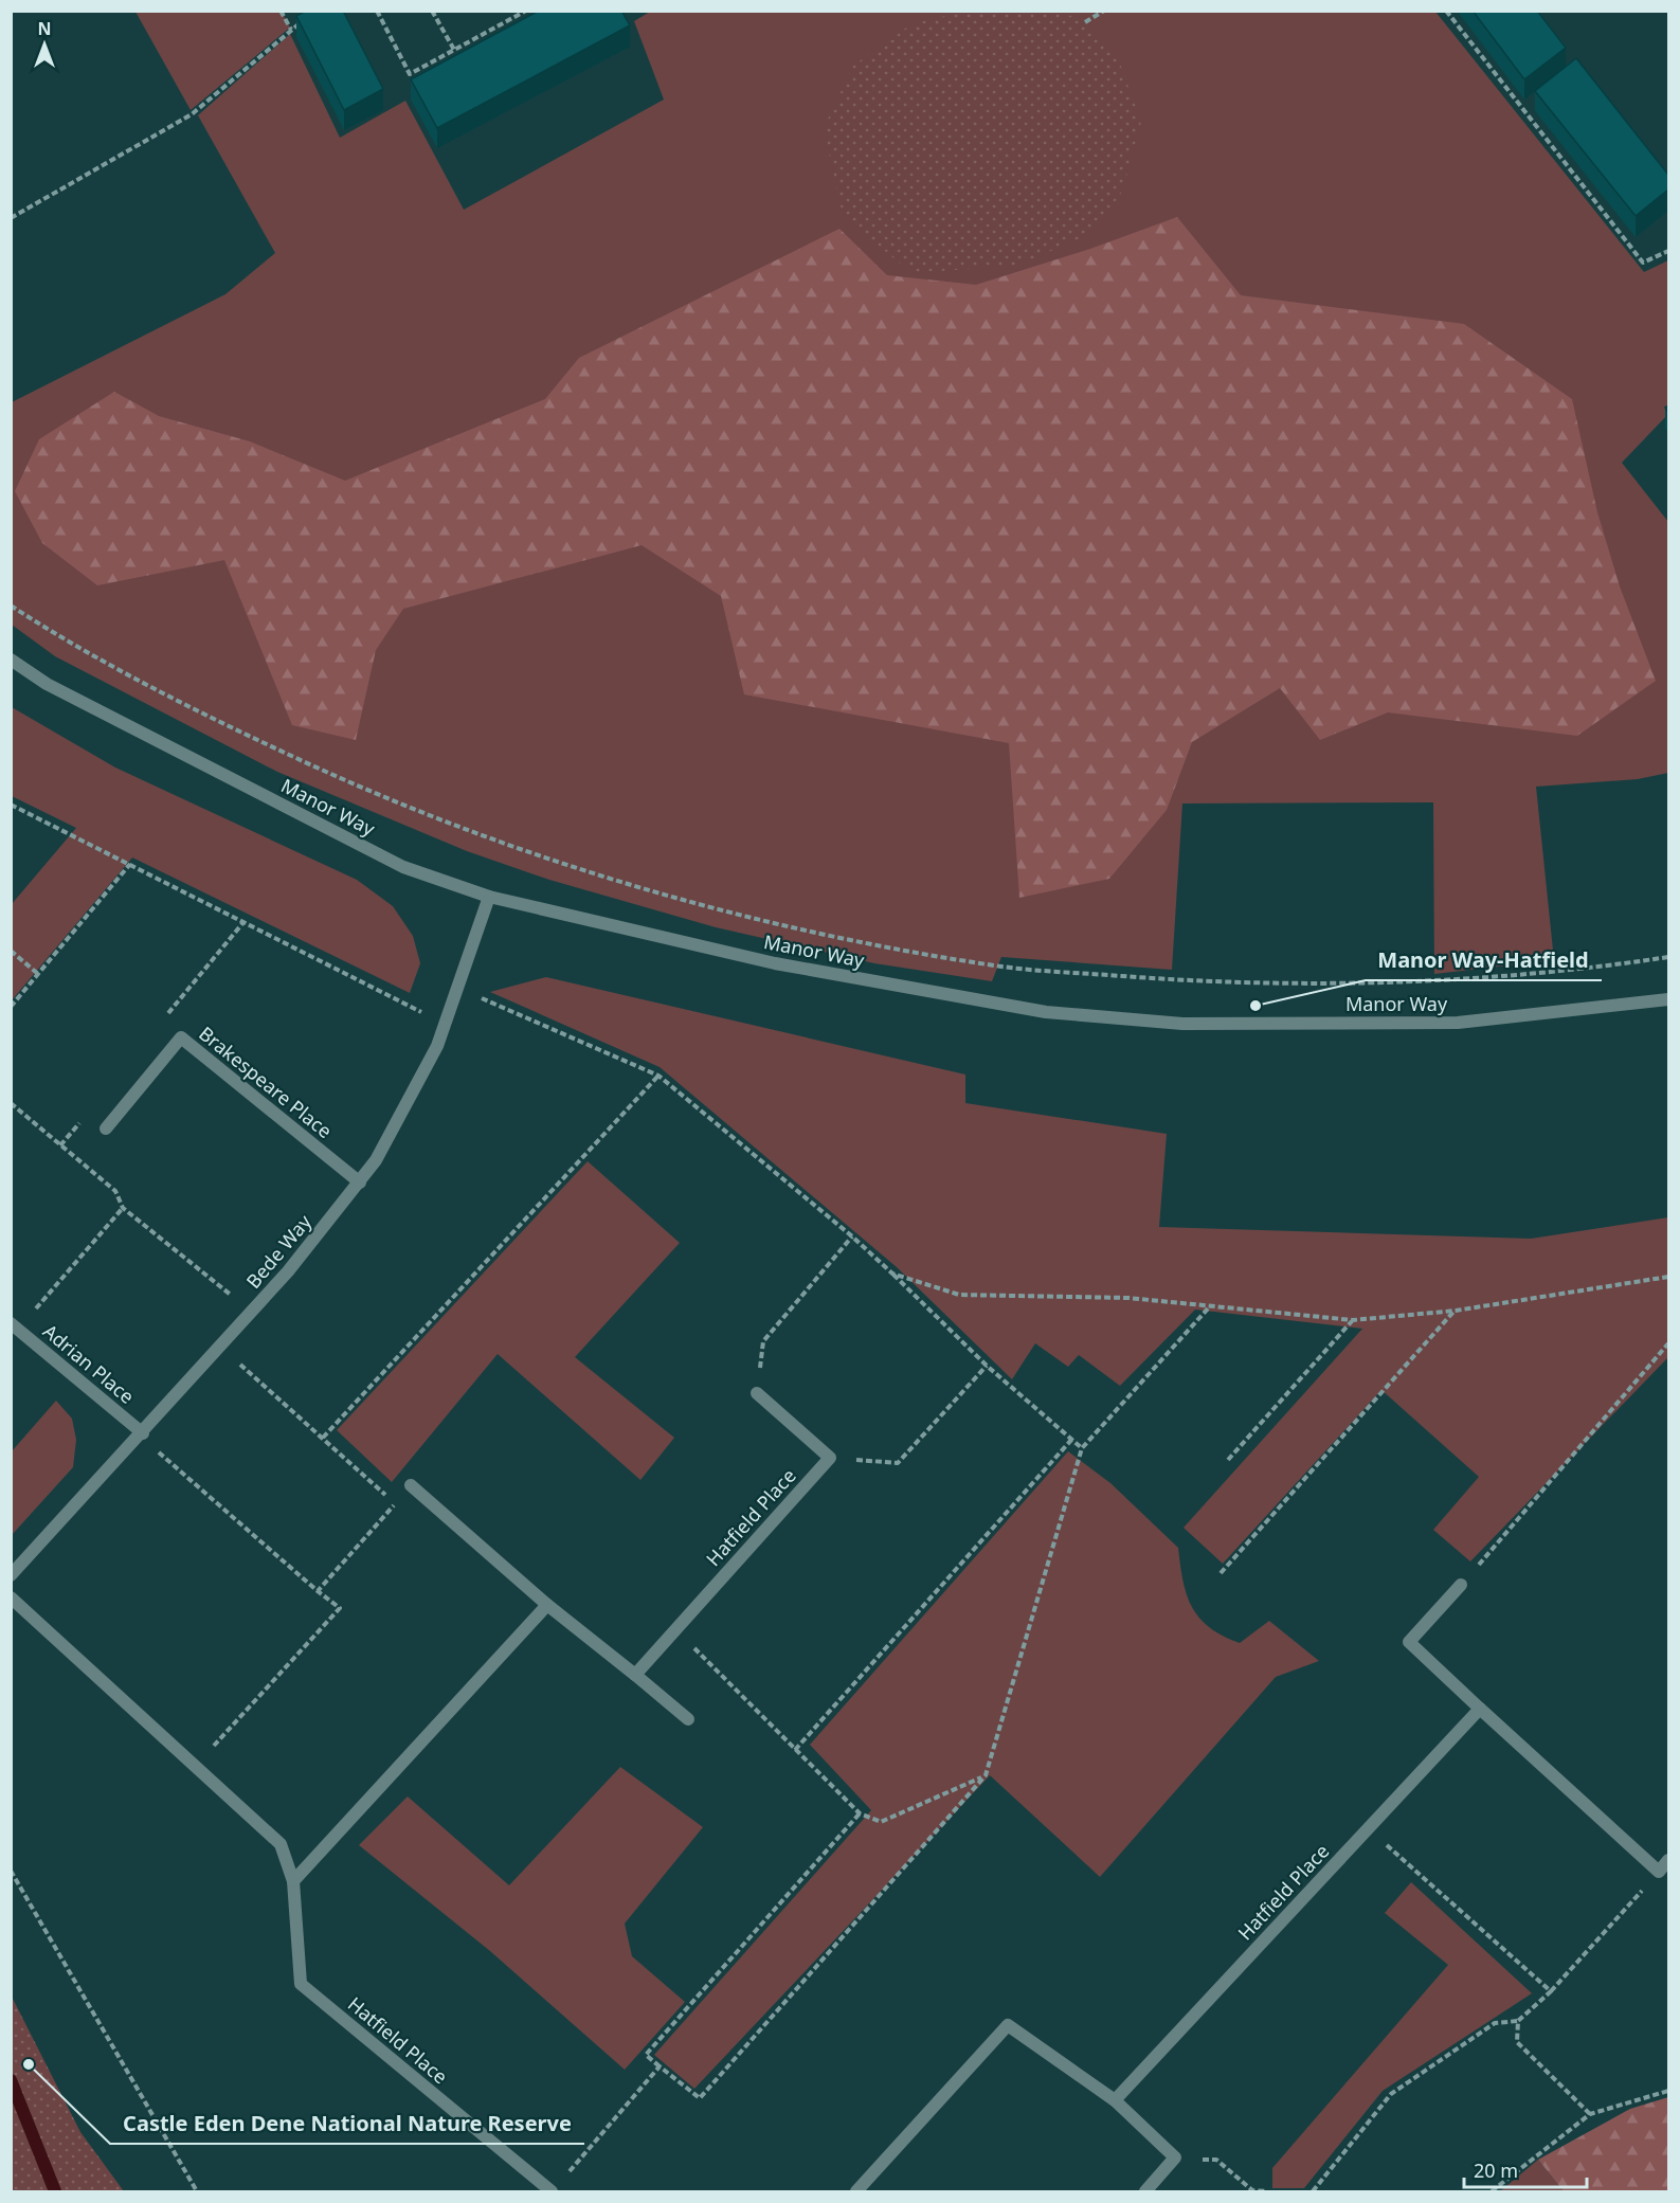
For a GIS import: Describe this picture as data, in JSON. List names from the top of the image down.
{
  "streets": {
    "street": [
      "Manor Way",
      "Brakespeare Place",
      "Bede Way",
      "Adrian Place",
      "Hatfield Place"
    ]
  },
  "crossings": [
    ["Manor Way", "Bede Way"],
    ["Brakespeare Place", "Bede Way"],
    ["Bede Way", "Adrian Place"]
  ],
  "places": ["Manor Way-Hatfield", "Castle Eden Dene National Nature Reserve"],
  "scale_bar": "20 m",
  "north": "top"
}
